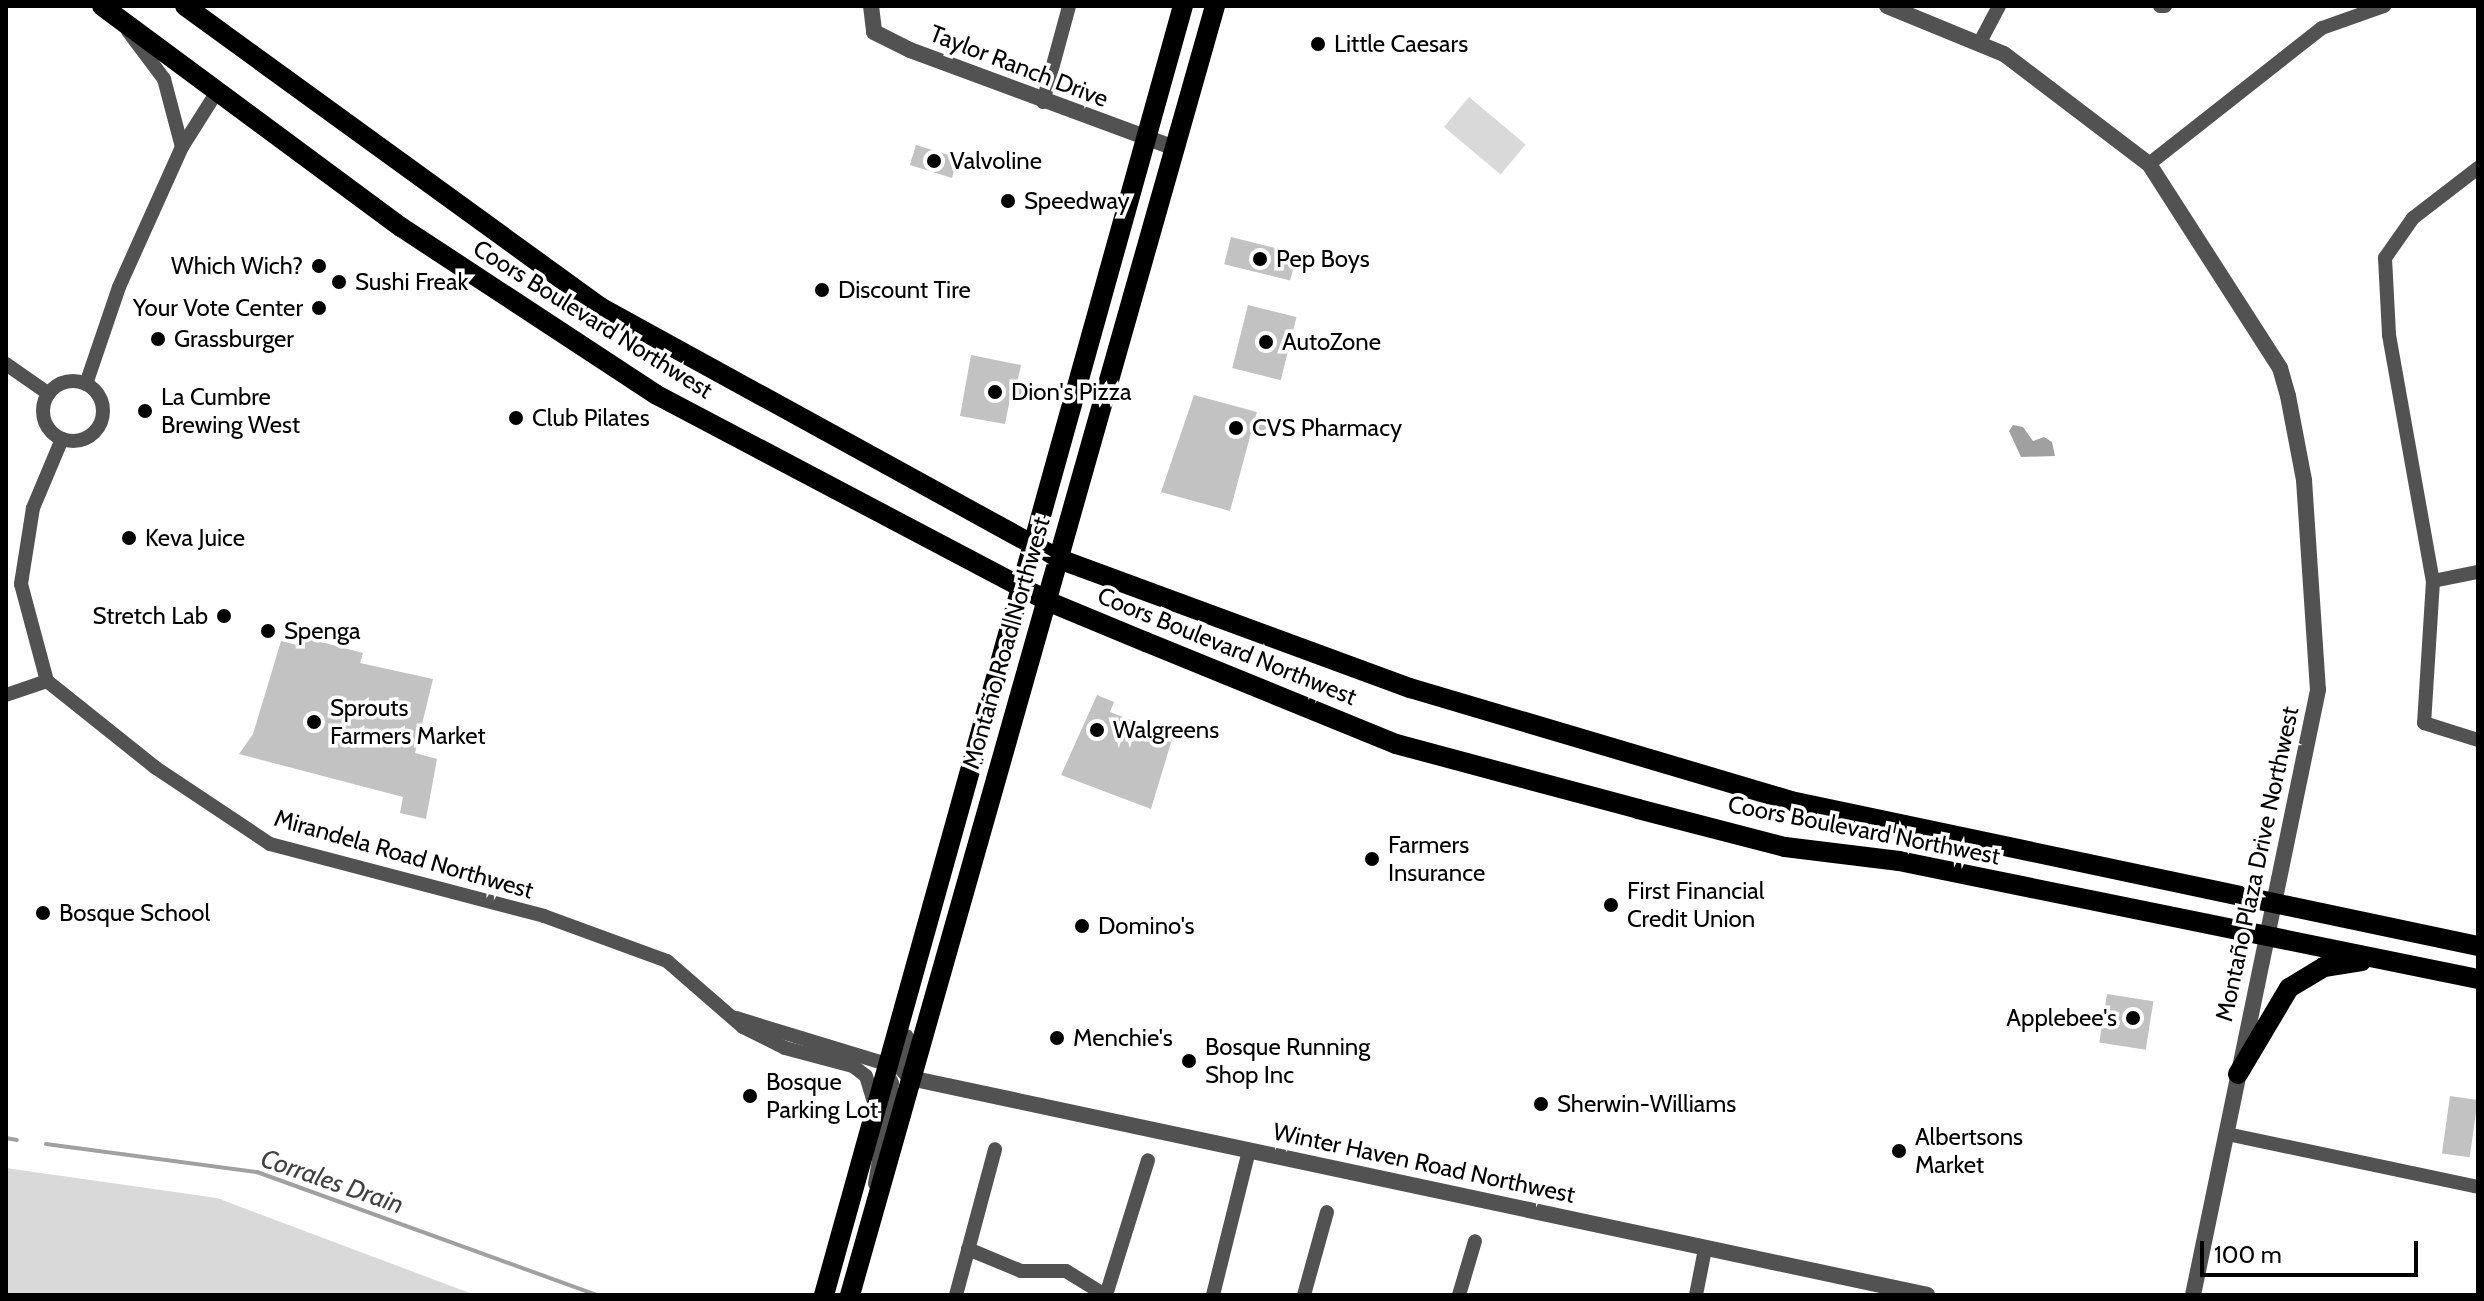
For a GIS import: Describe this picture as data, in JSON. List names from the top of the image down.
{
  "streets": {
    "main road": ["Coors Boulevard Northwest", "Montaño Road Northwest"],
    "street": [
      "Taylor Ranch Drive",
      "Mirandela Road Northwest",
      "Montaño Plaza Drive Northwest",
      "Winter Haven Road Northwest"
    ]
  },
  "crossings": [
    ["Taylor Ranch Drive", "Montaño Road Northwest"],
    ["Coors Boulevard Northwest", "Montaño Road Northwest"],
    ["Coors Boulevard Northwest", "Montaño Plaza Drive Northwest"],
    ["Montaño Road Northwest", "Winter Haven Road Northwest"]
  ],
  "water": ["Corrales Drain"],
  "places": [
    "Little Caesars",
    "Valvoline",
    "Speedway",
    "Pep Boys",
    "Which Wich?",
    "Sushi Freak",
    "Discount Tire",
    "Your Vote Center",
    "Grassburger",
    "AutoZone",
    "Dion's Pizza",
    "La Cumbre Brewing West",
    "Club Pilates",
    "CVS Pharmacy",
    "Keva Juice",
    "Stretch Lab",
    "Spenga",
    "Sprouts Farmers Market",
    "Walgreens",
    "Farmers Insurance",
    "First Financial Credit Union",
    "Bosque School",
    "Domino's",
    "Applebee's",
    "Menchie's",
    "Bosque Running Shop Inc",
    "Bosque Parking Lot",
    "Sherwin-Williams",
    "Albertsons Market"
  ],
  "scale_bar": "100 m"
}
